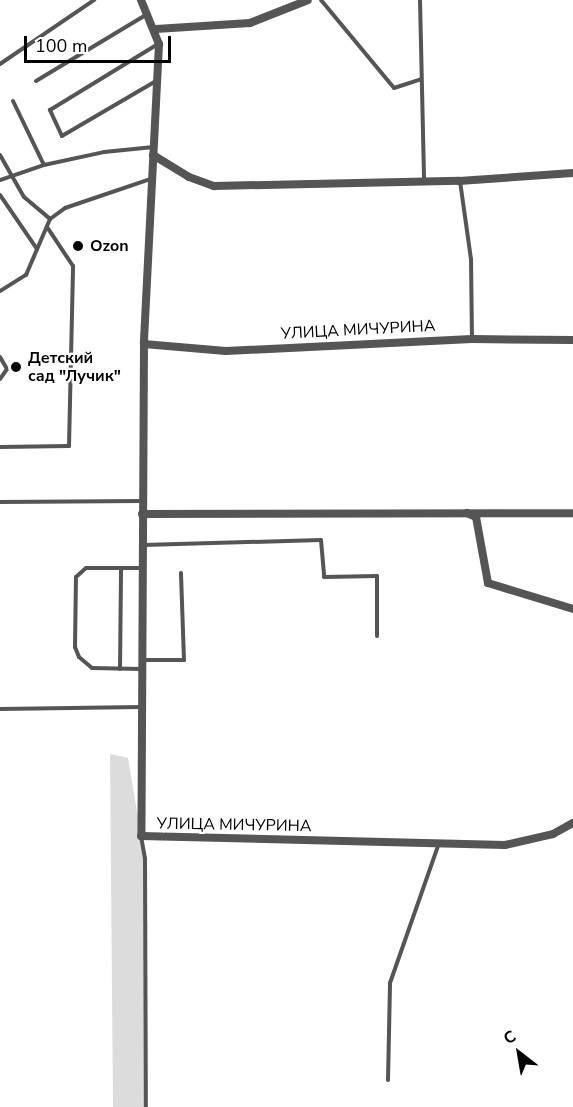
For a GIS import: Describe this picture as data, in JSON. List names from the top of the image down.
{
  "streets": {
    "street": ["УЛИЦА МИЧУРИНА"]
  },
  "places": ["Ozon", "Детский сад \"Лучик\""],
  "scale_bar": "100 m",
  "north": "top left"
}
